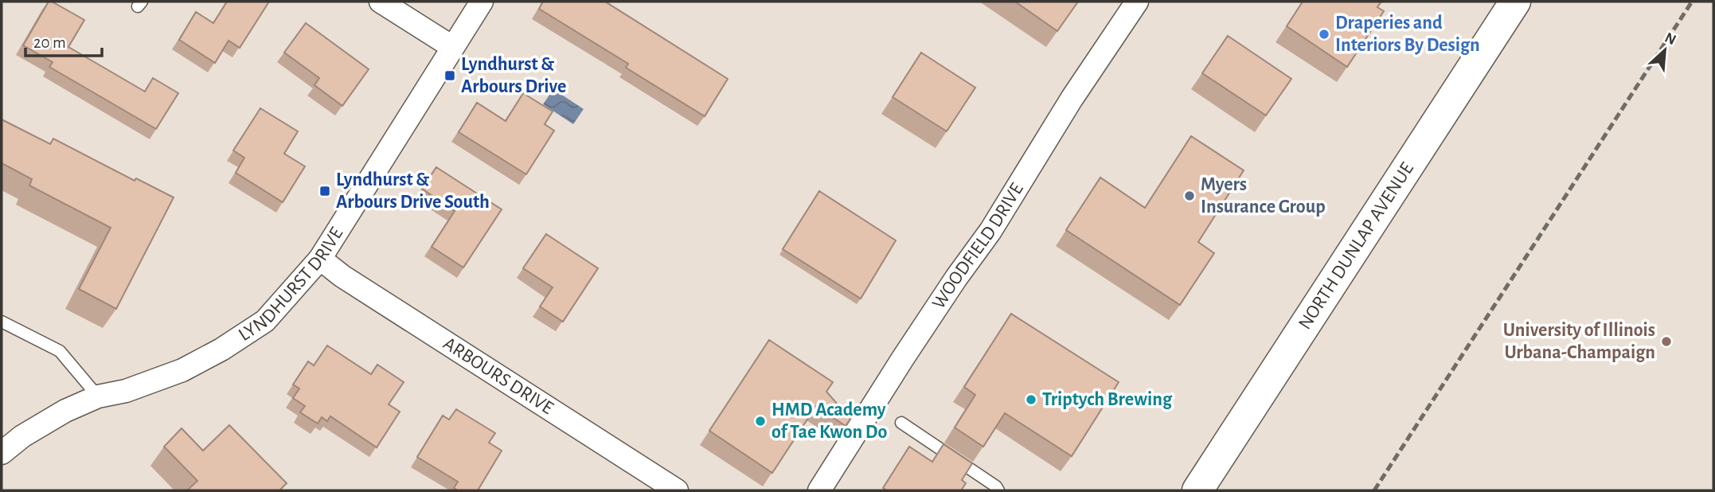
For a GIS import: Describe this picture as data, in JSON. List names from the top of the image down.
{
  "streets": {
    "main road": ["NORTH DUNLAP AVENUE"],
    "street": ["WOODFIELD DRIVE", "LYNDHURST DRIVE", "ARBOURS DRIVE"]
  },
  "crossings": [
    ["LYNDHURST DRIVE", "ARBOURS DRIVE"]
  ],
  "places": {
    "other": [
      "Draperies and Interiors By Design",
      "Myers Insurance Group",
      "University of Illinois Urbana-Champaign",
      "Triptych Brewing",
      "HMD Academy of Tae Kwon Do"
    ],
    "transit": ["Lyndhurst & Arbours Drive", "Lyndhurst & Arbours Drive South"]
  },
  "scale_bar": "20 m",
  "north": "top right"
}
